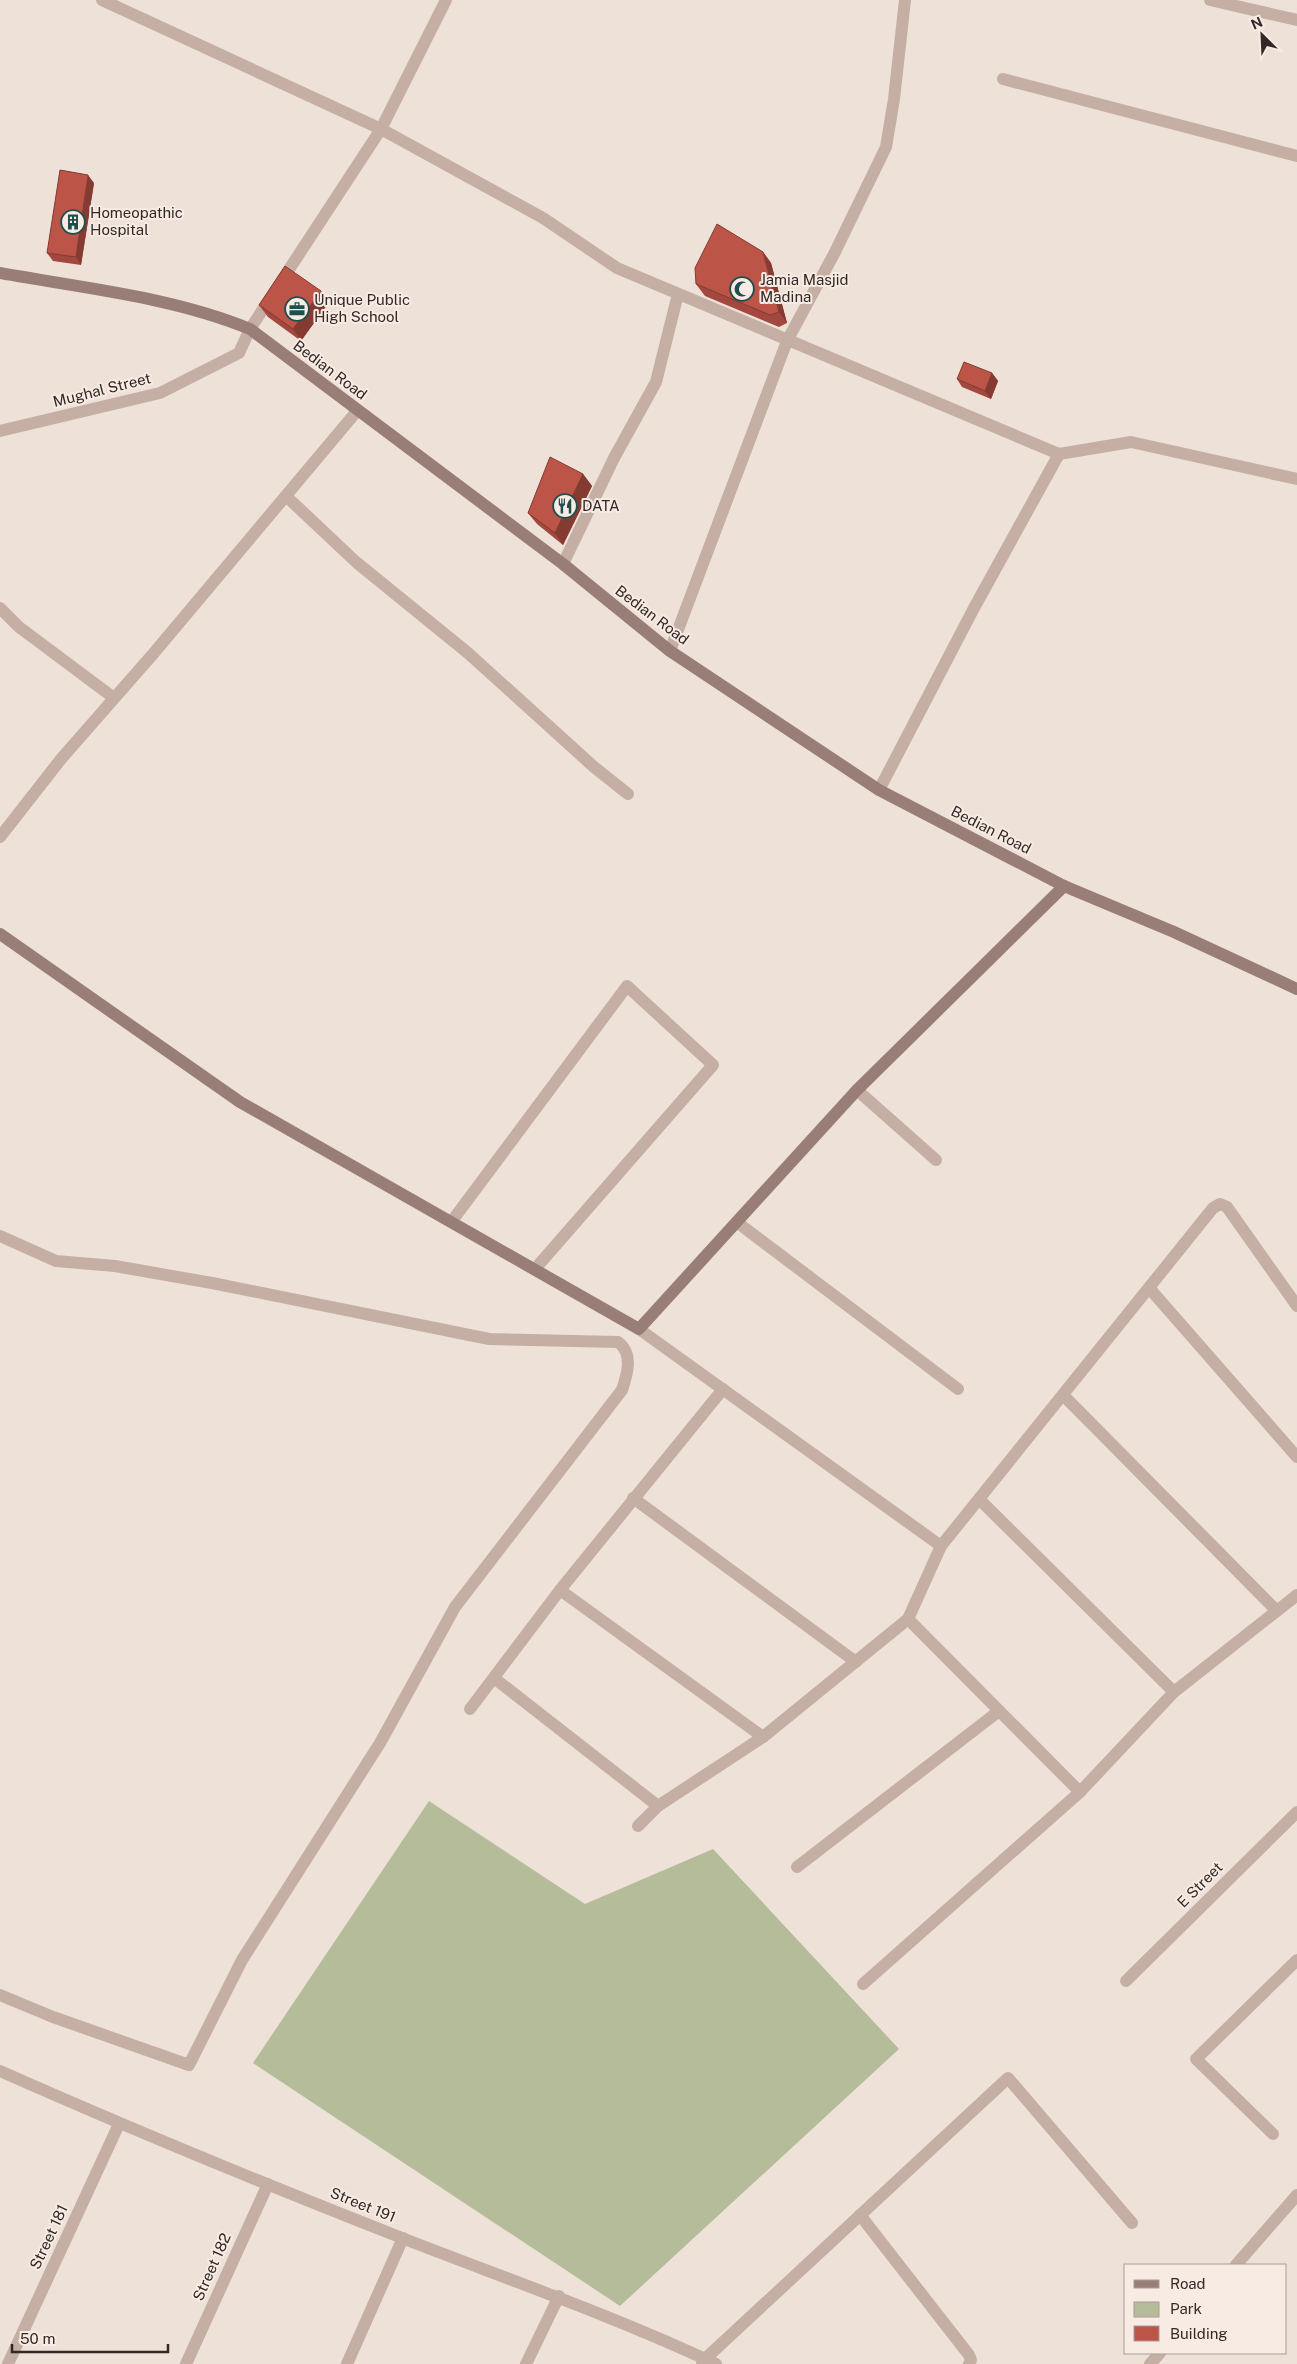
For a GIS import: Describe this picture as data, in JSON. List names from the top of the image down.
{
  "streets": {
    "main road": ["Bedian Road"],
    "street": [
      "Mughal Street",
      "E Street",
      "Street 191",
      "Street 181",
      "Street 182"
    ]
  },
  "crossings": [
    ["Bedian Road", "Mughal Street"],
    ["Street 191", "Street 181"],
    ["Street 191", "Street 182"]
  ],
  "places": {
    "building": ["Homeopathic Hospital"],
    "mosque": ["Jamia Masjid Madina"],
    "office": ["Unique Public High School"],
    "restaurant": ["DATA"]
  },
  "legend": ["Road", "Park", "Building"],
  "scale_bar": "50 m",
  "north": "top left"
}
